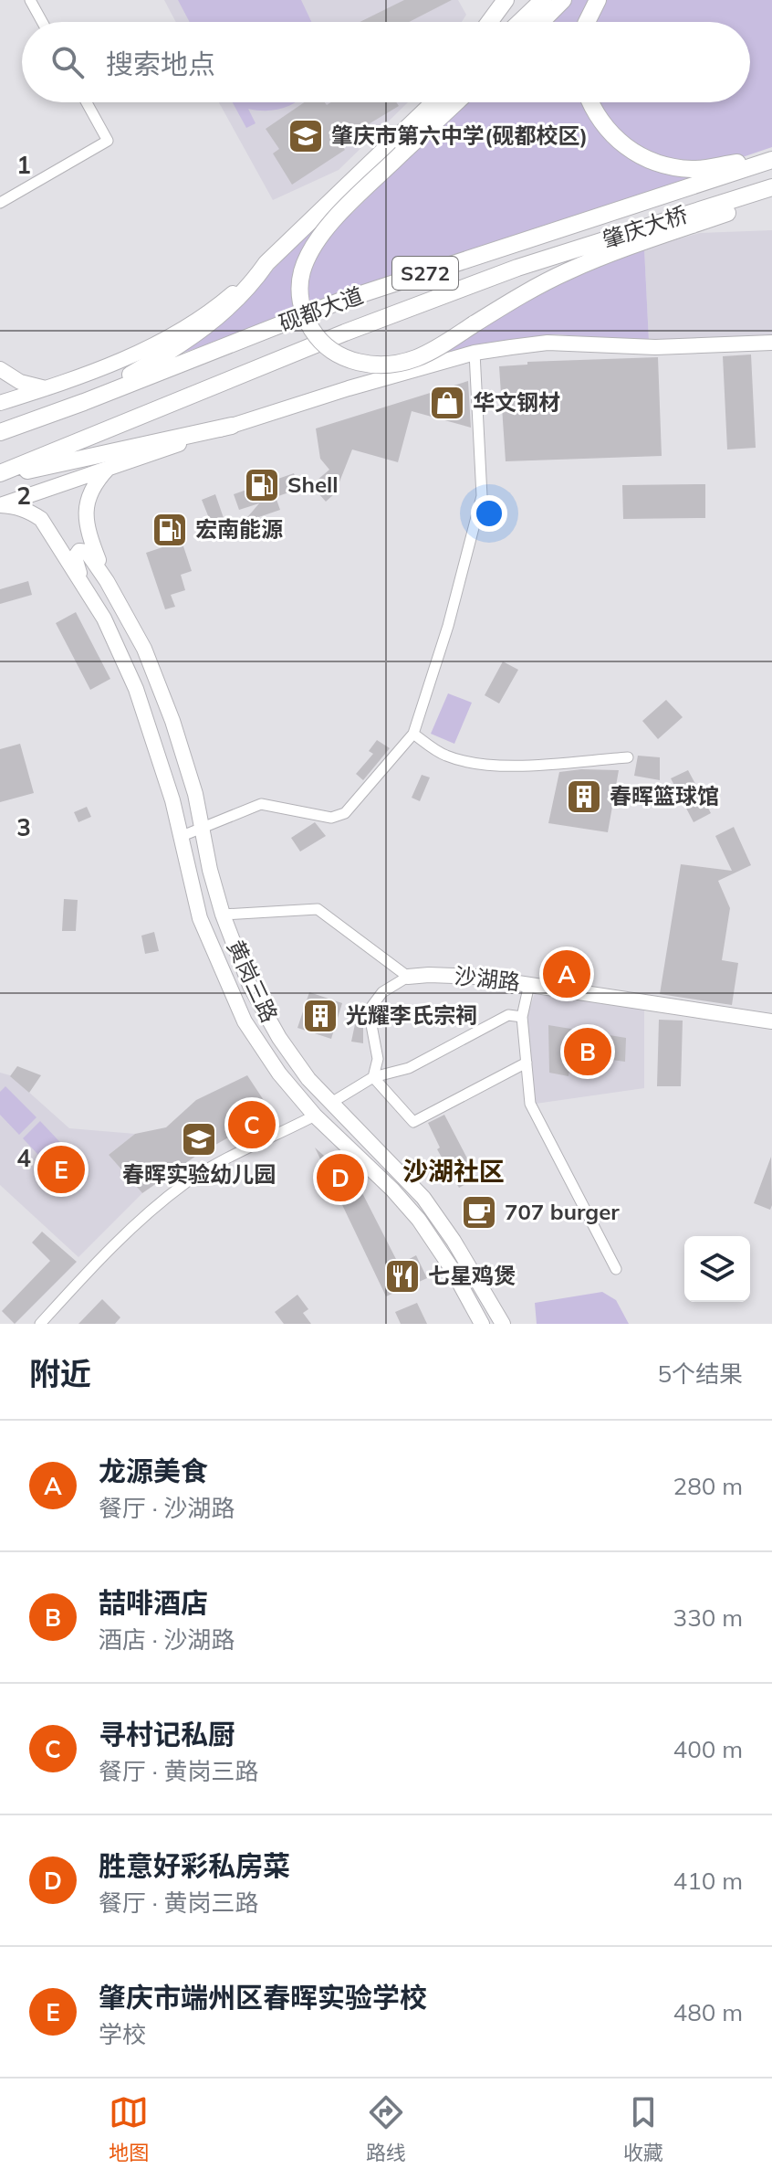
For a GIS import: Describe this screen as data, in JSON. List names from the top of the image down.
{
  "streets": {
    "main road": [
      "肇庆大桥",
      "S272",
      "砚都大道",
      "沙湖路",
      "黄岗三路"
    ]
  },
  "crossings": [
    ["肇庆大桥", "砚都大道"]
  ],
  "districts": ["沙湖社区"],
  "places": {
    "school or university": ["肇庆市第六中学(砚都校区)", "春晖实验幼儿园"],
    "shop": ["华文钢材"],
    "fuel station": ["Shell", "宏南能源"],
    "building": ["春晖篮球馆", "光耀李氏宗祠"],
    "cafe": ["707 burger"],
    "restaurant": ["七星鸡煲"]
  },
  "page": {
    "search": "搜索地点",
    "pins": [
      "A",
      "B",
      "C",
      "E",
      "D"
    ],
    "heading": ["附近", "5个结果"],
    "list": [
      {
        "mark": "A",
        "name": "龙源美食",
        "note": "餐厅 · 沙湖路",
        "value": "280 m"
      },
      {
        "mark": "B",
        "name": "喆啡酒店",
        "note": "酒店 · 沙湖路",
        "value": "330 m"
      },
      {
        "mark": "C",
        "name": "寻村记私厨",
        "note": "餐厅 · 黄岗三路",
        "value": "400 m"
      },
      {
        "mark": "D",
        "name": "胜意好彩私房菜",
        "note": "餐厅 · 黄岗三路",
        "value": "410 m"
      },
      {
        "mark": "E",
        "name": "肇庆市端州区春晖实验学校",
        "note": "学校",
        "value": "480 m"
      }
    ],
    "nav": ["地图", "路线", "收藏"]
  },
  "grid": {
    "rows": [
      "1",
      "2",
      "3",
      "4"
    ]
  }
}
